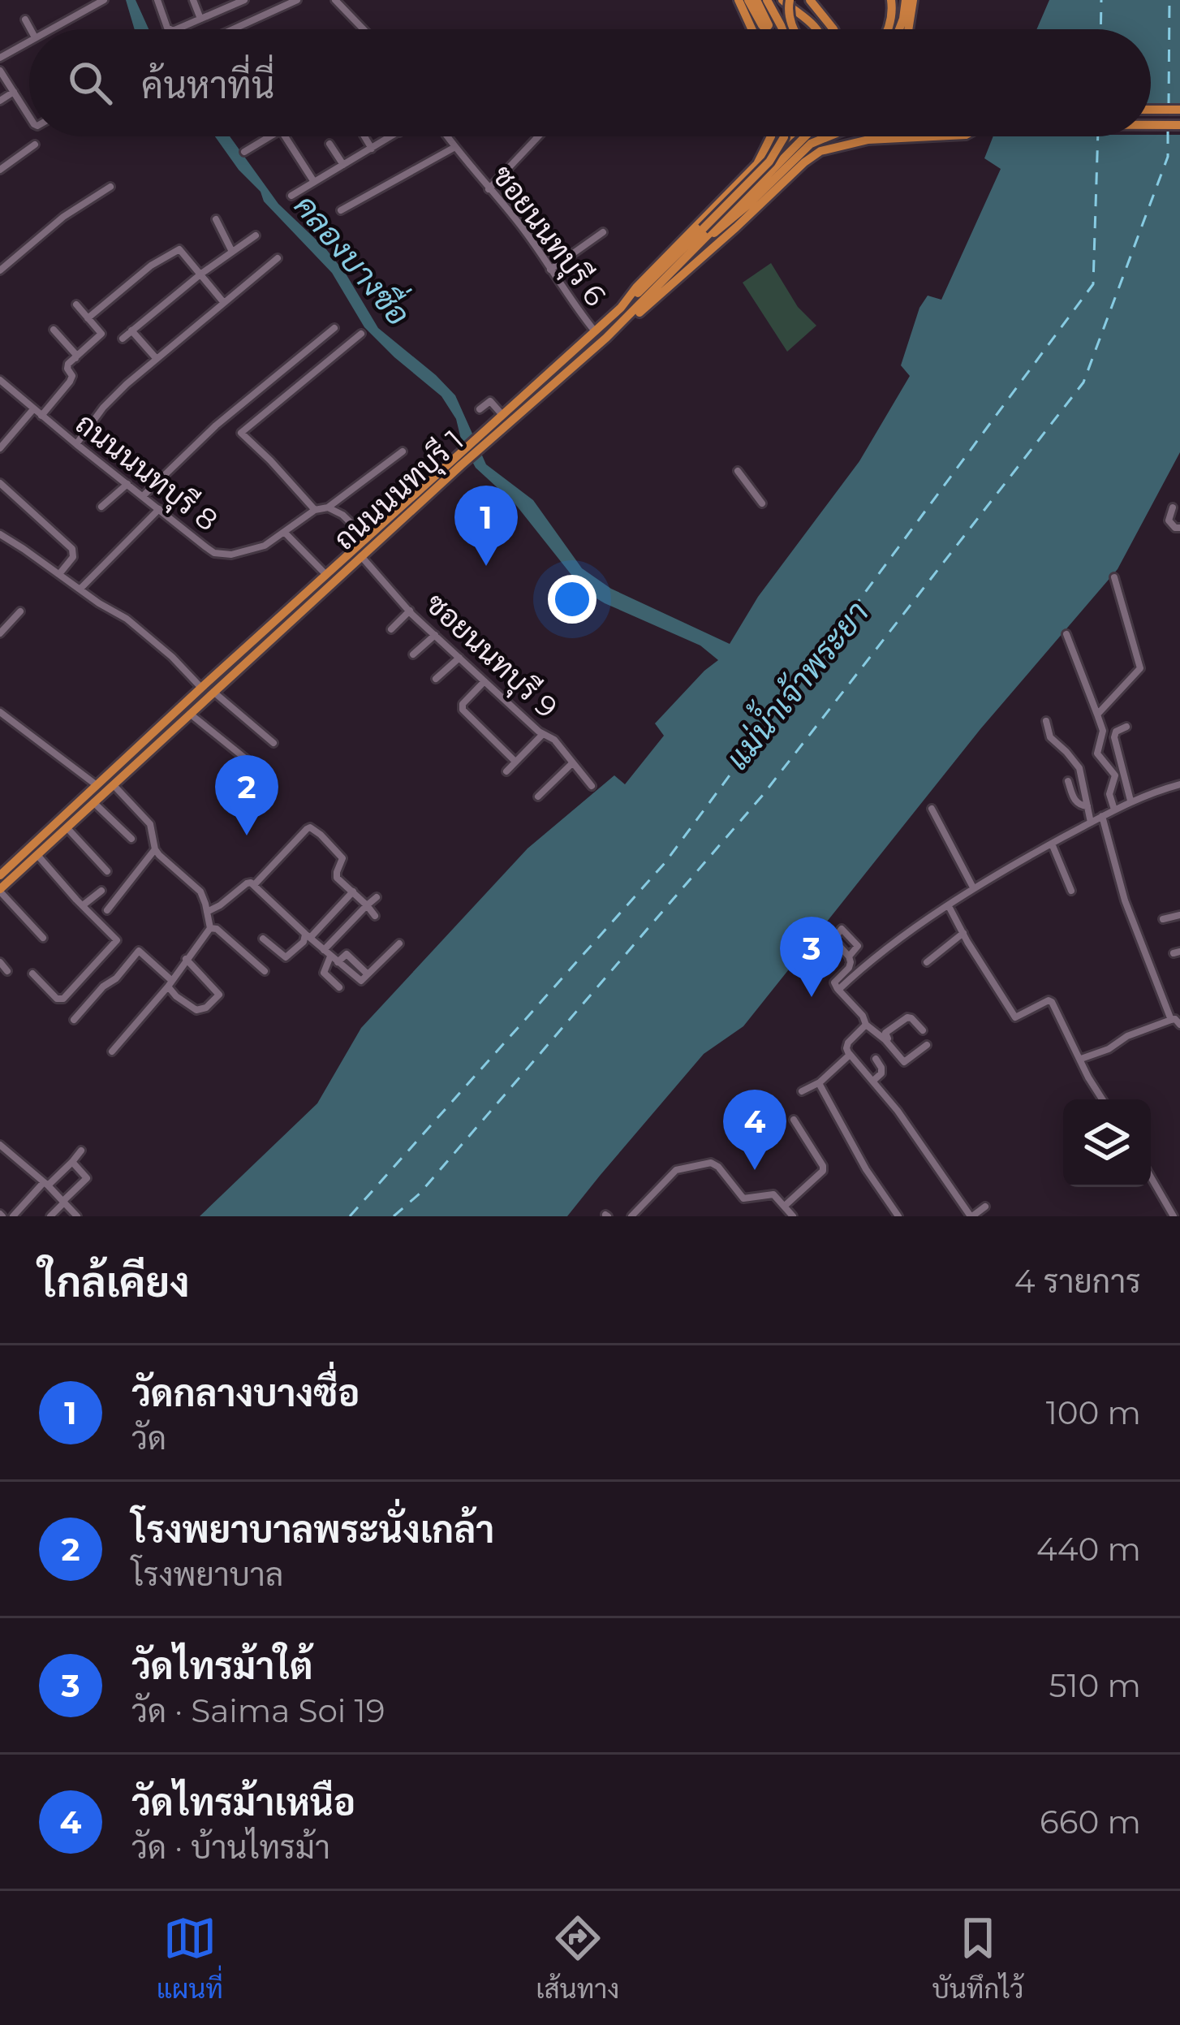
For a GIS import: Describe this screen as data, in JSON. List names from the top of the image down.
{
  "streets": {
    "main road": ["ถนนนนทบุรี 1"],
    "street": ["ซอยนนทบุรี 6", "ถนนนนทบุรี 8", "ซอยนนทบุรี 9"]
  },
  "crossings": [
    ["ซอยนนทบุรี 6", "ถนนนนทบุรี 1"],
    ["ถนนนนทบุรี 1", "ซอยนนทบุรี 9"]
  ],
  "water": ["คลองบางซื่อ", "แม่น้ำเจ้าพระยา"],
  "page": {
    "search": "ค้นหาที่นี่",
    "pins": [
      "1",
      "2",
      "3",
      "4"
    ],
    "heading": ["ใกล้เคียง", "4 รายการ"],
    "list": [
      {
        "mark": "1",
        "name": "วัดกลางบางซื่อ",
        "note": "วัด",
        "value": "100 m"
      },
      {
        "mark": "2",
        "name": "โรงพยาบาลพระนั่งเกล้า",
        "note": "โรงพยาบาล",
        "value": "440 m"
      },
      {
        "mark": "3",
        "name": "วัดไทรม้าใต้",
        "note": "วัด · Saima Soi 19",
        "value": "510 m"
      },
      {
        "mark": "4",
        "name": "วัดไทรม้าเหนือ",
        "note": "วัด · บ้านไทรม้า",
        "value": "660 m"
      }
    ],
    "nav": ["แผนที่", "เส้นทาง", "บันทึกไว้"]
  }
}
